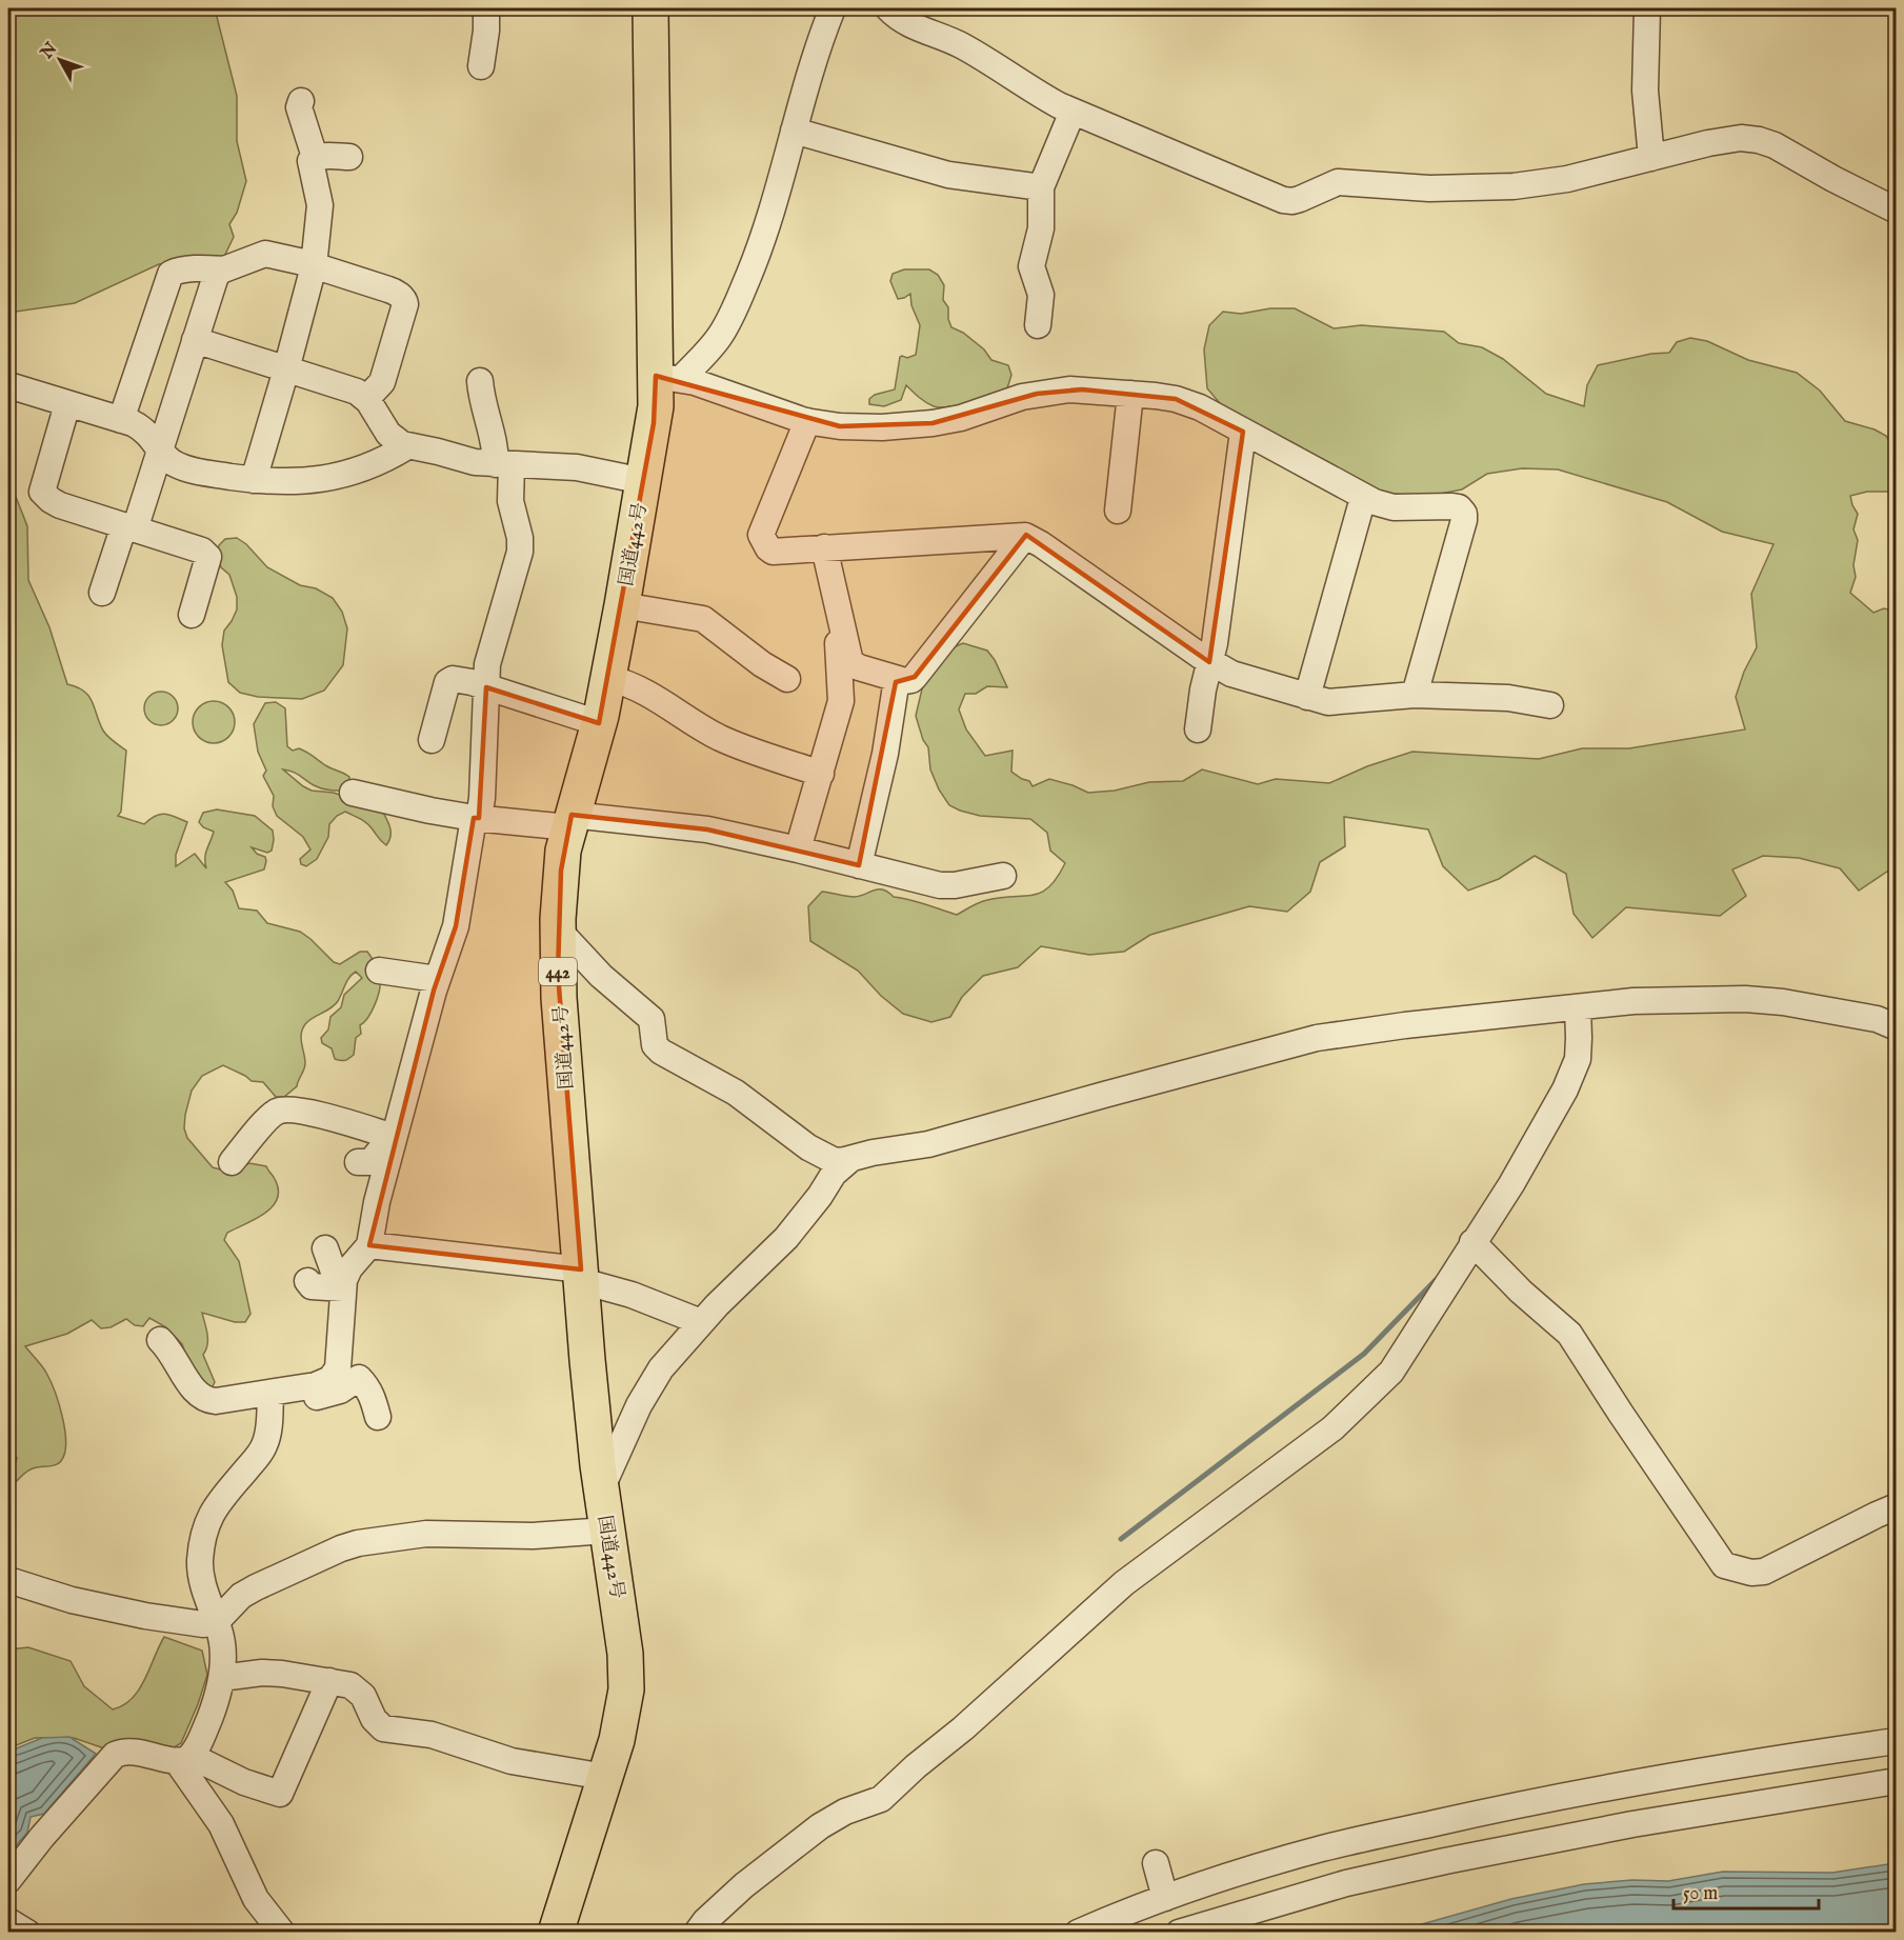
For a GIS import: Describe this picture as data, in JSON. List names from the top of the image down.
{
  "streets": {
    "highway": ["国道442号", "442"]
  },
  "scale_bar": "50 m",
  "north": "top left"
}
